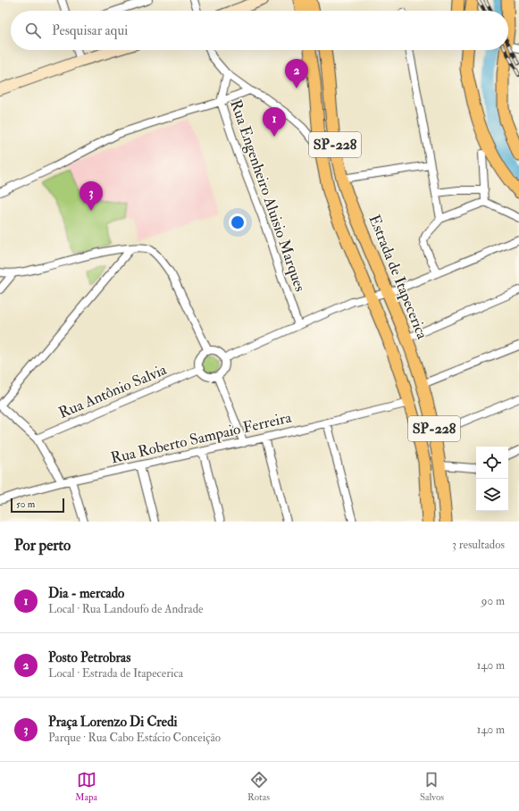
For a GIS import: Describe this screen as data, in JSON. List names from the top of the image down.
{
  "streets": {
    "main road": ["SP-228", "Estrada de Itapecerica"],
    "street": ["Rua Engenheiro Aluisio Marques", "Rua Antônio Salvia", "Rua Roberto Sampaio Ferreira"]
  },
  "crossings": [
    ["SP-228", "Rua Roberto Sampaio Ferreira"]
  ],
  "scale_bar": "50 m",
  "page": {
    "search": "Pesquisar aqui",
    "pins": ["2", "1", "3"],
    "scale": "50 m",
    "heading": ["Por perto", "3 resultados"],
    "list": [
      {
        "mark": "1",
        "name": "Dia - mercado",
        "note": "Local · Rua Landoufo de Andrade",
        "value": "90 m"
      },
      {
        "mark": "2",
        "name": "Posto Petrobras",
        "note": "Local · Estrada de Itapecerica",
        "value": "140 m"
      },
      {
        "mark": "3",
        "name": "Praça Lorenzo Di Credi",
        "note": "Parque · Rua Cabo Estácio Conceição",
        "value": "140 m"
      }
    ],
    "nav": ["Mapa", "Rotas", "Salvos"]
  }
}
